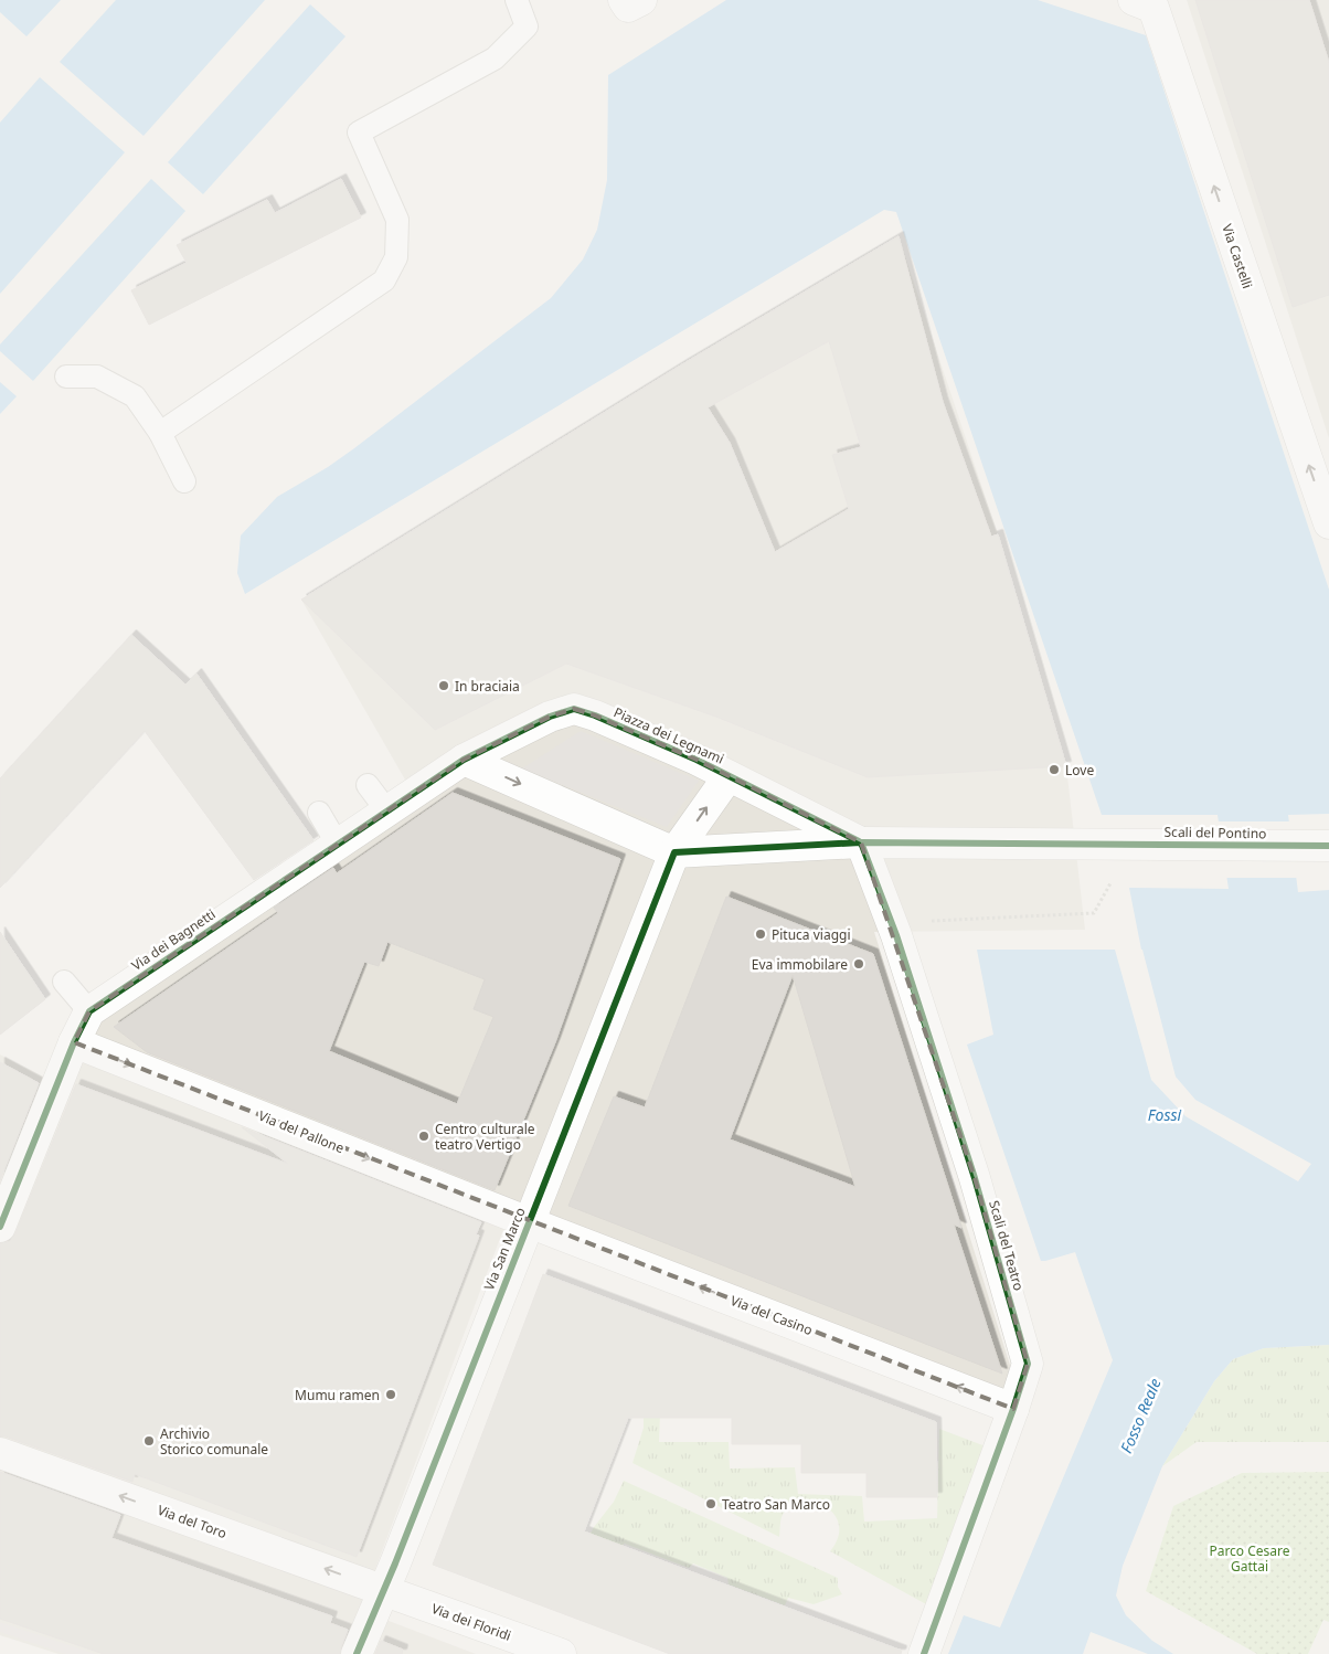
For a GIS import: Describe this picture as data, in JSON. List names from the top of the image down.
{
  "streets": {
    "street": [
      "Via Castelli",
      "Piazza dei Legnami",
      "Scali del Pontino",
      "Via dei Bagnetti",
      "Via del Pallone",
      "Scali del Teatro",
      "Via San Marco",
      "Via del Casino",
      "Via del Toro",
      "Via dei Floridi"
    ]
  },
  "crossings": [
    ["Piazza dei Legnami", "Scali del Pontino"],
    ["Piazza dei Legnami", "Via dei Bagnetti"],
    ["Piazza dei Legnami", "Scali del Teatro"],
    ["Piazza dei Legnami", "Via San Marco"],
    ["Via dei Bagnetti", "Via del Pallone"],
    ["Via del Pallone", "Via San Marco"],
    ["Via del Pallone", "Via del Casino"],
    ["Scali del Teatro", "Via del Casino"],
    ["Via San Marco", "Via del Casino"],
    ["Via San Marco", "Via del Toro"],
    ["Via San Marco", "Via dei Floridi"],
    ["Via del Toro", "Via dei Floridi"]
  ],
  "one_way": [
    "Via Castelli",
    "Via del Pallone",
    "Via del Casino",
    "Via del Toro"
  ],
  "water": ["Fossi", "Fosso Reale"],
  "parks": ["Parco Cesare Gattai"],
  "places": [
    "In braciaia",
    "Love",
    "Pituca viaggi",
    "Eva immobilare",
    "Centro culturale teatro Vertigo",
    "Mumu ramen",
    "Archivio Storico comunale",
    "Teatro San Marco"
  ]
}
